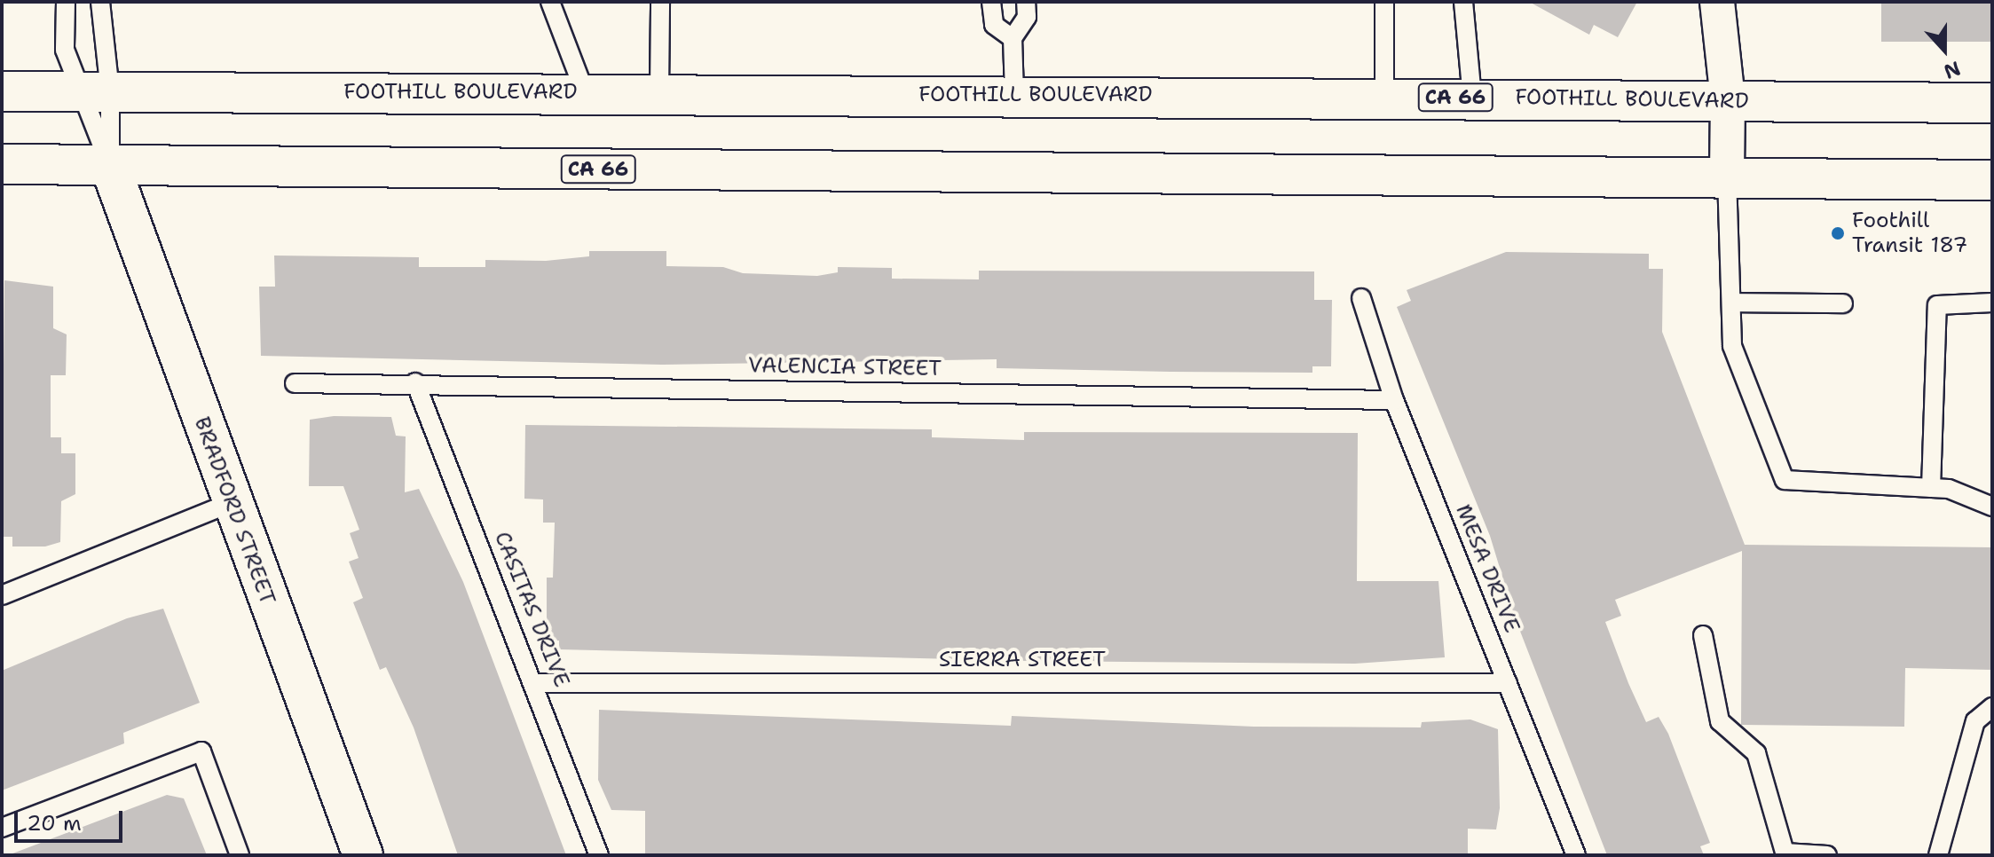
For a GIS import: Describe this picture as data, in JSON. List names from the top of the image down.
{
  "streets": {
    "main road": ["FOOTHILL BOULEVARD", "CA 66", "BRADFORD STREET"],
    "lane": [
      "VALENCIA STREET",
      "MESA DRIVE",
      "CASITAS DRIVE",
      "SIERRA STREET"
    ]
  },
  "crossings": [
    ["FOOTHILL BOULEVARD", "CA 66"],
    ["CA 66", "BRADFORD STREET"],
    ["VALENCIA STREET", "MESA DRIVE"],
    ["VALENCIA STREET", "CASITAS DRIVE"],
    ["MESA DRIVE", "SIERRA STREET"],
    ["CASITAS DRIVE", "SIERRA STREET"]
  ],
  "places": ["Foothill Transit 187"],
  "scale_bar": "20 m",
  "north": "bottom"
}
